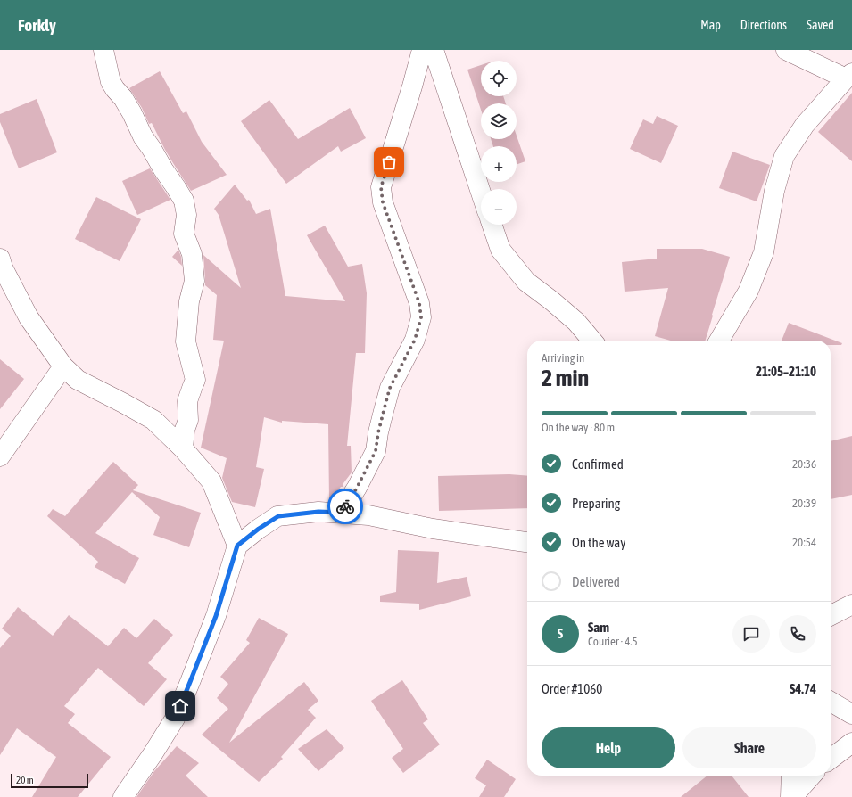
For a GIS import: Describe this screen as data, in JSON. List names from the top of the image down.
{
  "scale_bar": "20 m",
  "page": {
    "header": "Forkly",
    "nav": ["Map", "Directions", "Saved"],
    "map_buttons": ["+", "−"],
    "heading": ["2 min", "Arriving in", "21:05–21:10"],
    "panel": [
      "Sam",
      "Courier · 4.5",
      "Order #1060",
      "$4.74"
    ],
    "bar": "On the way · 80 m",
    "list": [
      ["Confirmed", "20:36"],
      ["Preparing", "20:39"],
      ["On the way", "20:54"],
      "Delivered"
    ],
    "round": "S",
    "buttons": ["Help", "Share"],
    "scale": "20 m"
  }
}
